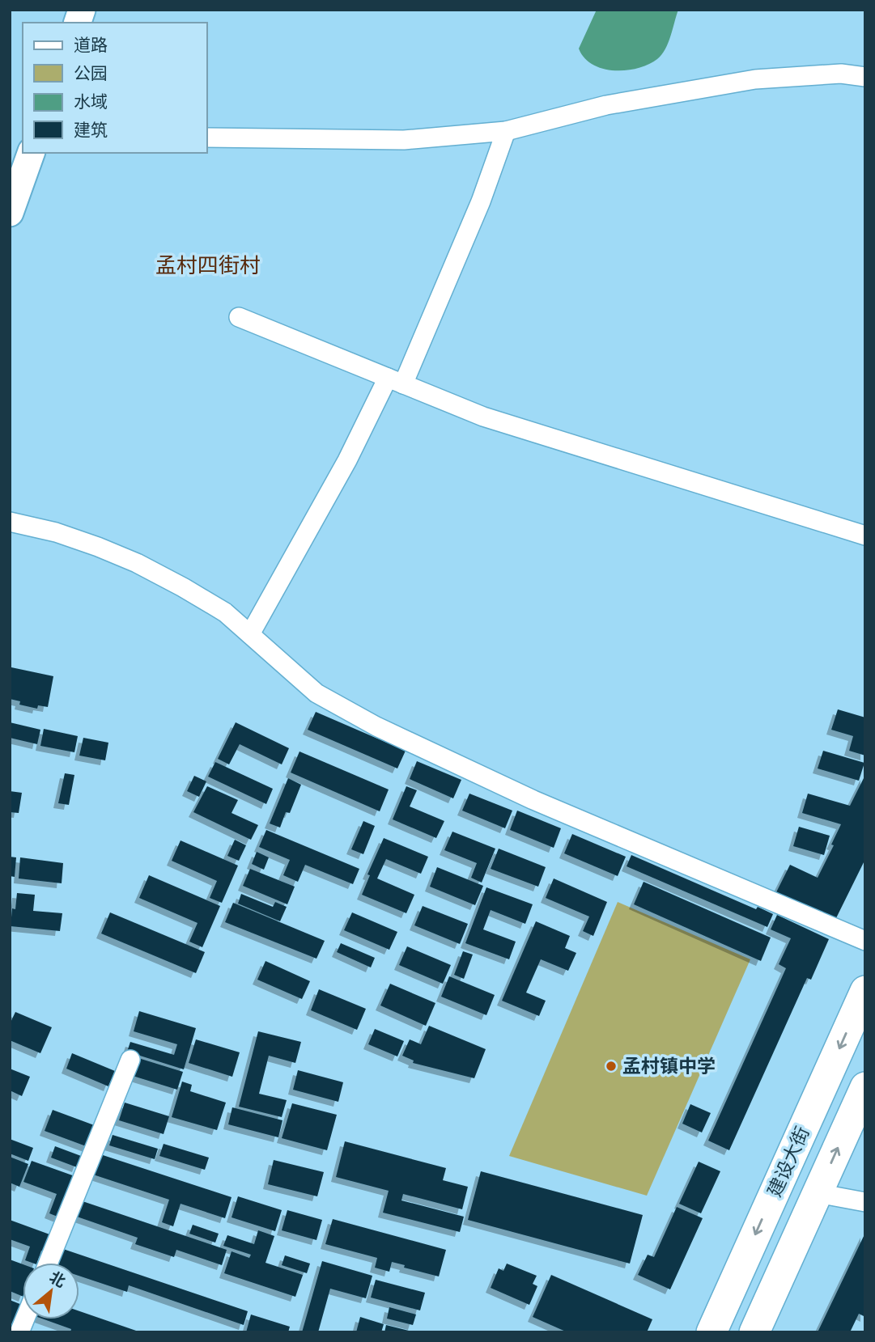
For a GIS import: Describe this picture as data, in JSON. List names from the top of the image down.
{
  "streets": {
    "main road": ["建设大街"]
  },
  "districts": ["孟村四街村"],
  "places": ["孟村镇中学"],
  "legend": [
    "道路",
    "公园",
    "水域",
    "建筑"
  ],
  "north": "top right"
}
